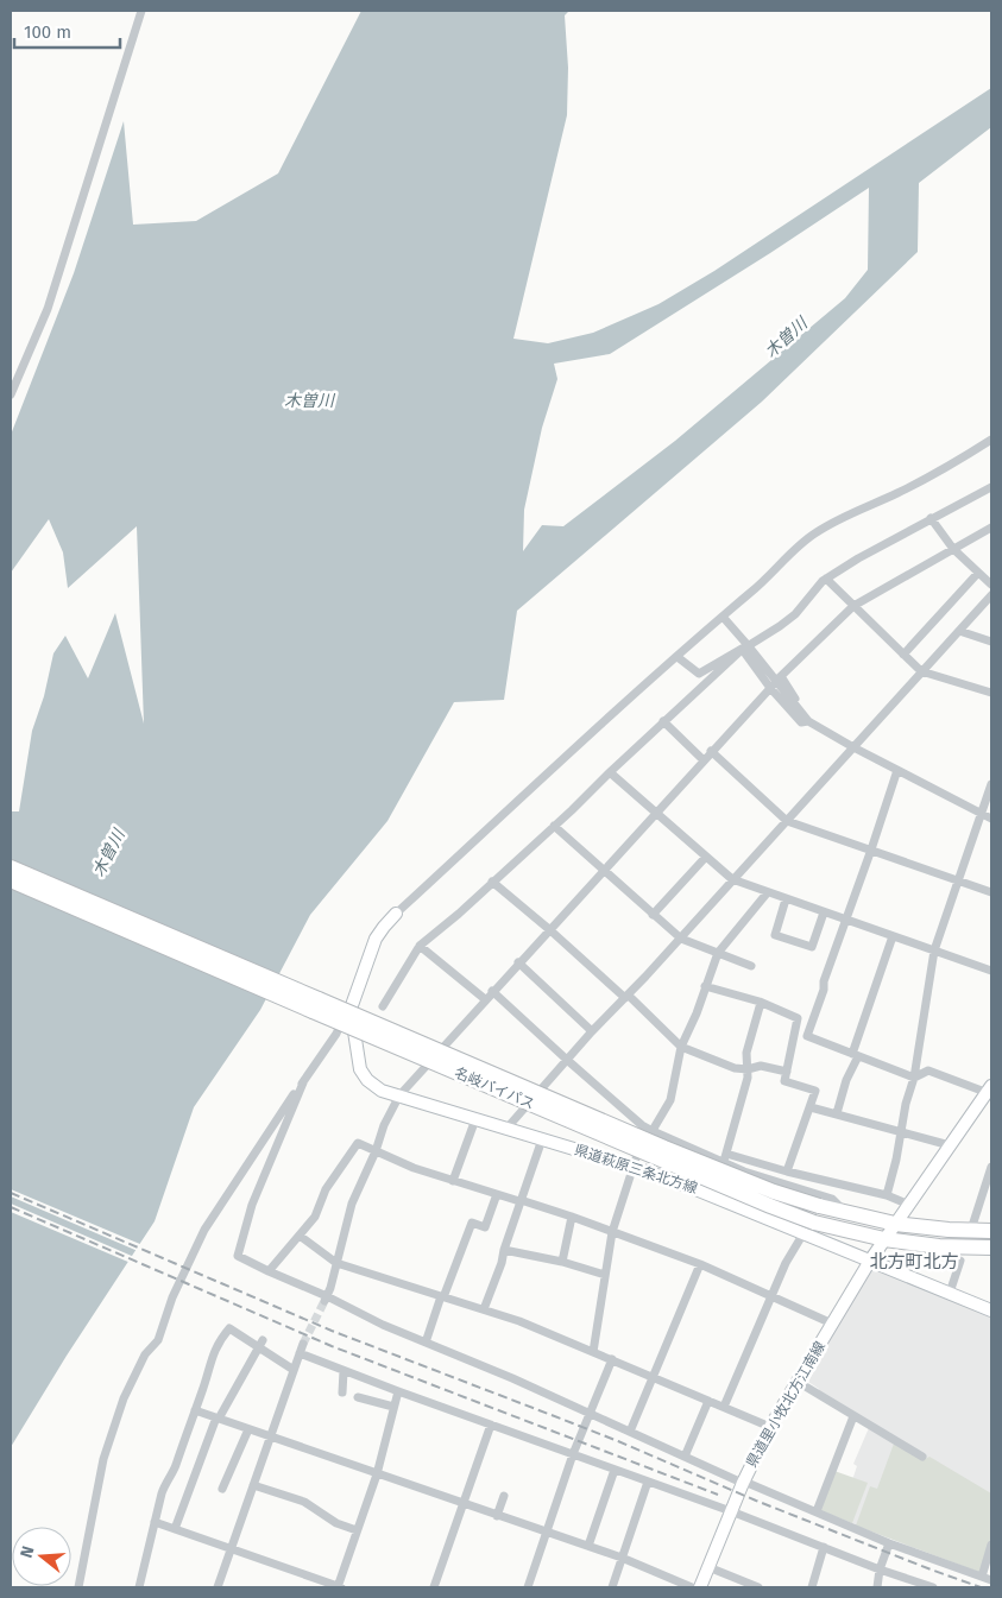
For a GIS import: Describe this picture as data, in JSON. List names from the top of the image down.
{
  "streets": {
    "highway": ["名岐バイパス"],
    "main road": ["県道萩原三条北方線", "県道里小牧北方江南線"]
  },
  "crossings": [
    ["名岐バイパス", "県道萩原三条北方線"],
    ["県道萩原三条北方線", "県道里小牧北方江南線"]
  ],
  "districts": ["北方町北方"],
  "water": ["木曽川"],
  "scale_bar": "100 m",
  "north": "left"
}
